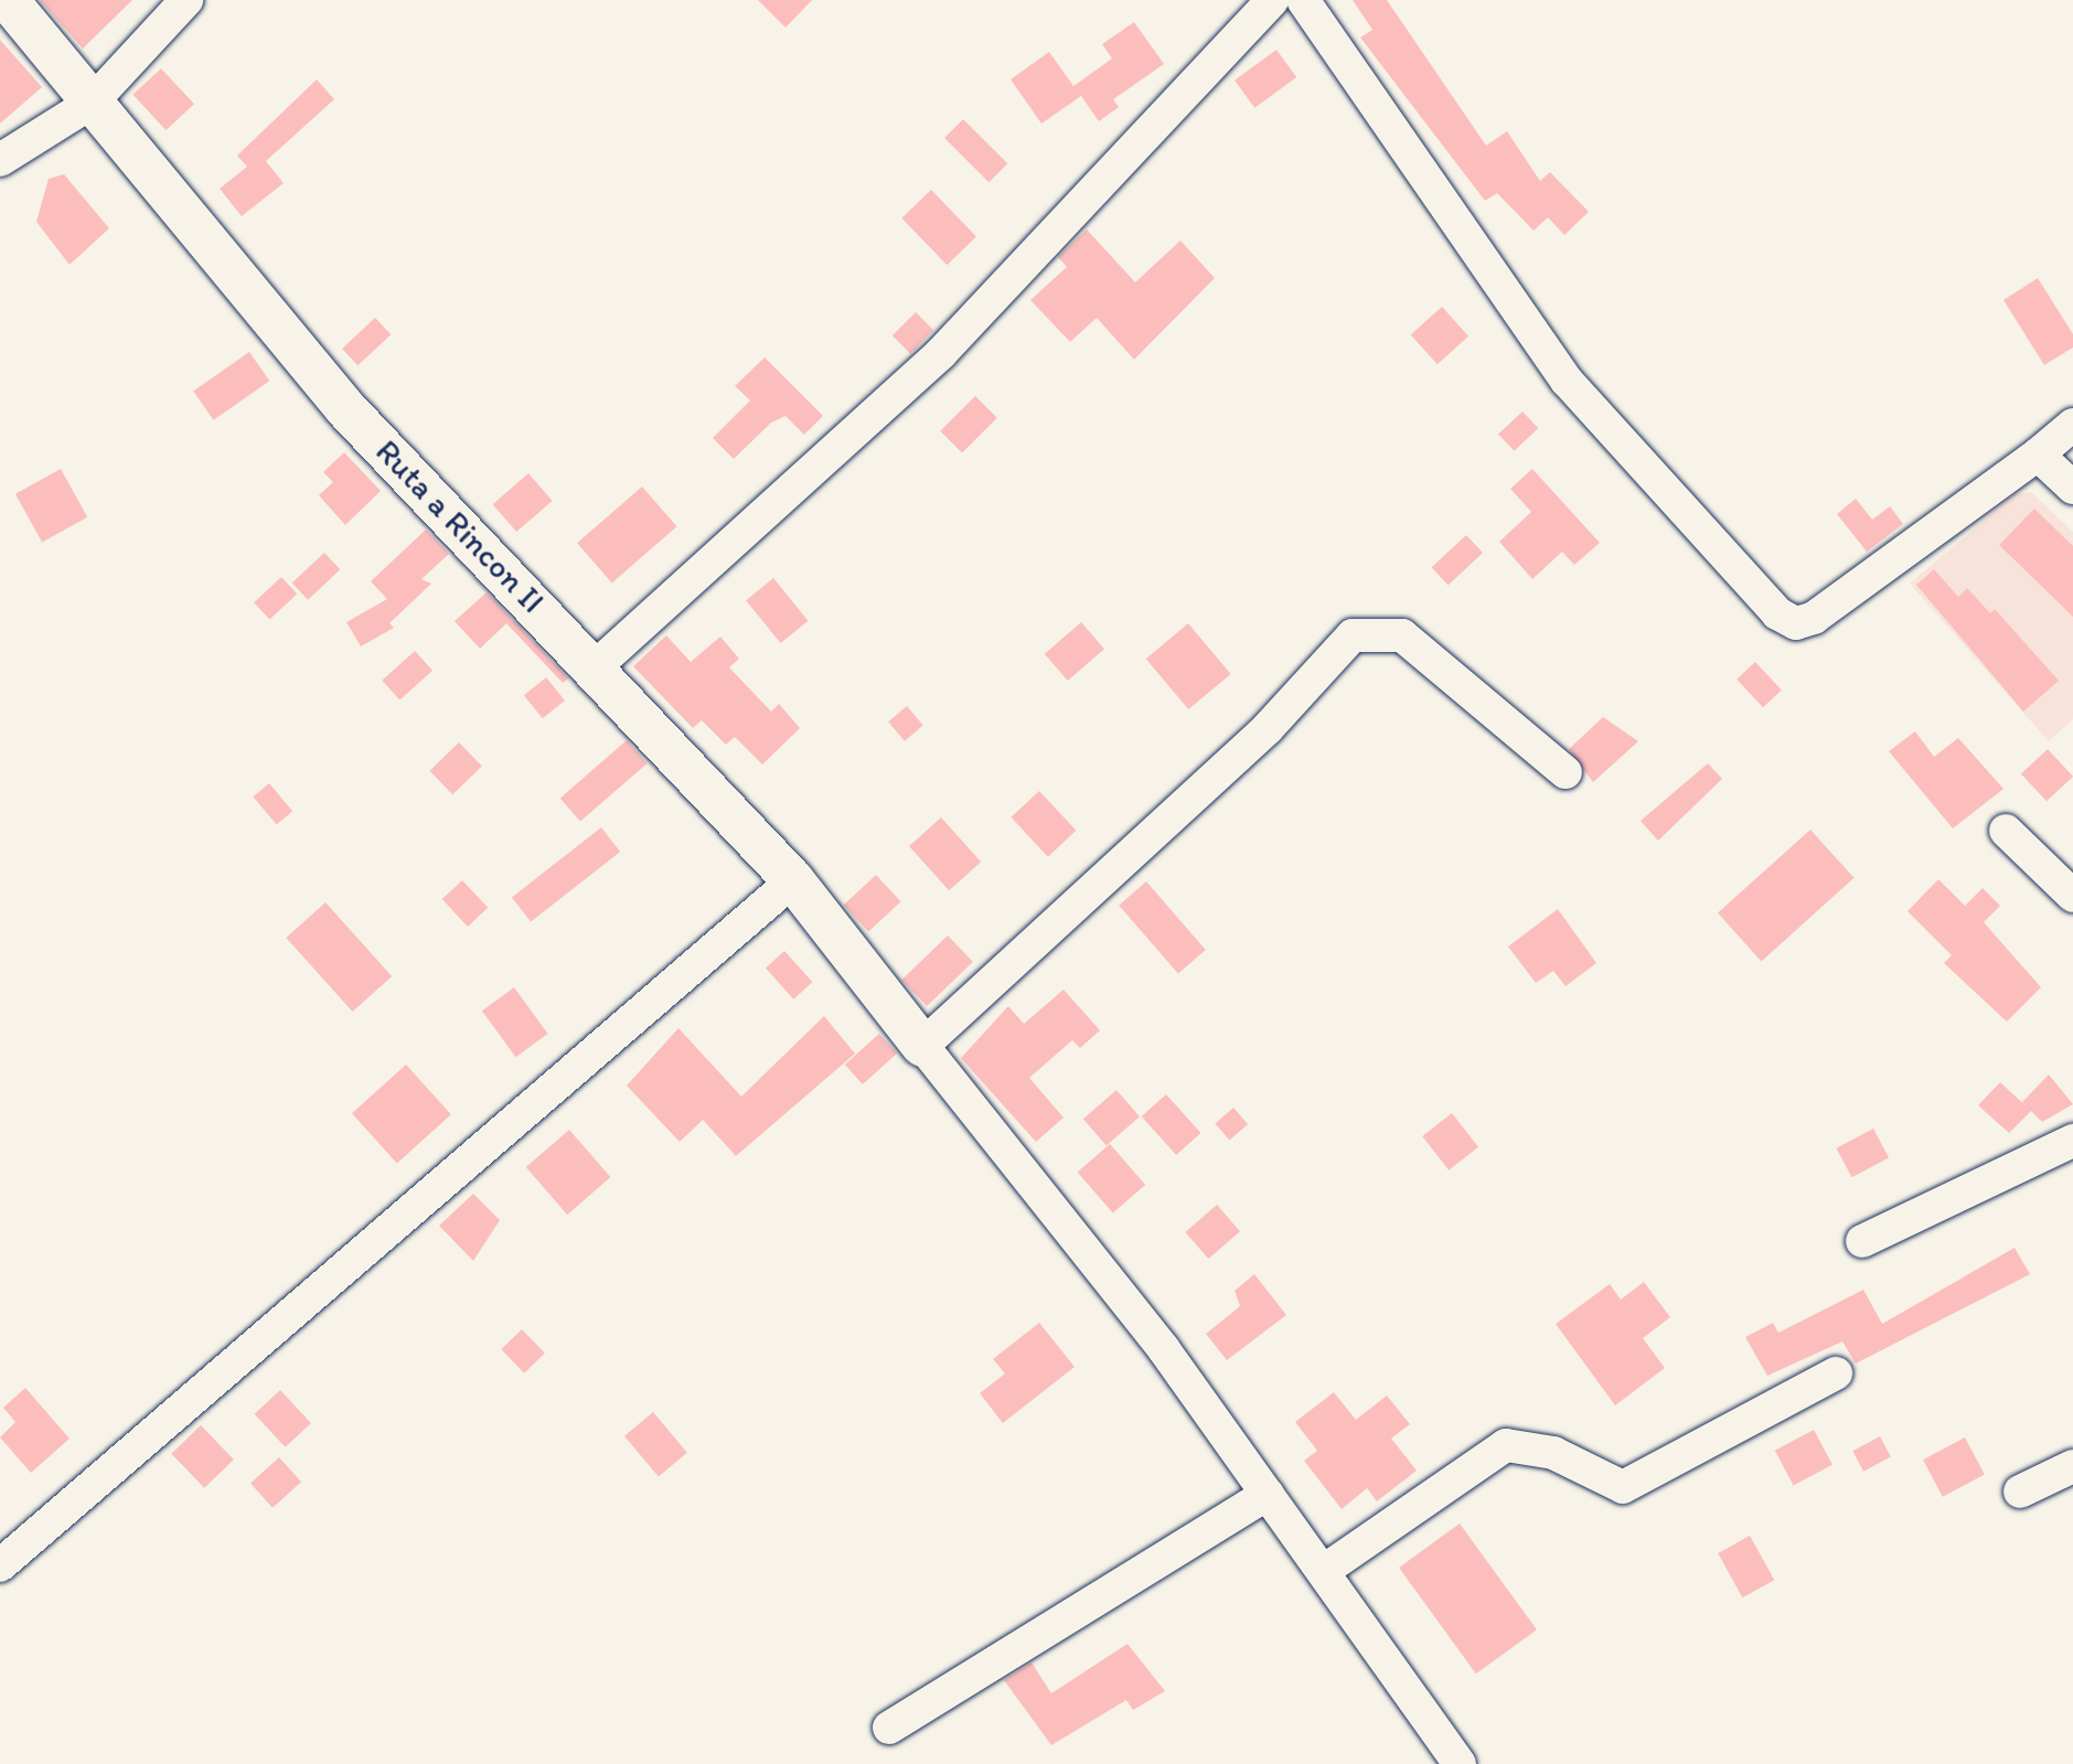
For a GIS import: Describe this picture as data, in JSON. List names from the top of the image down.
{
  "streets": {
    "street": ["Ruta a Rincon II"]
  }
}
